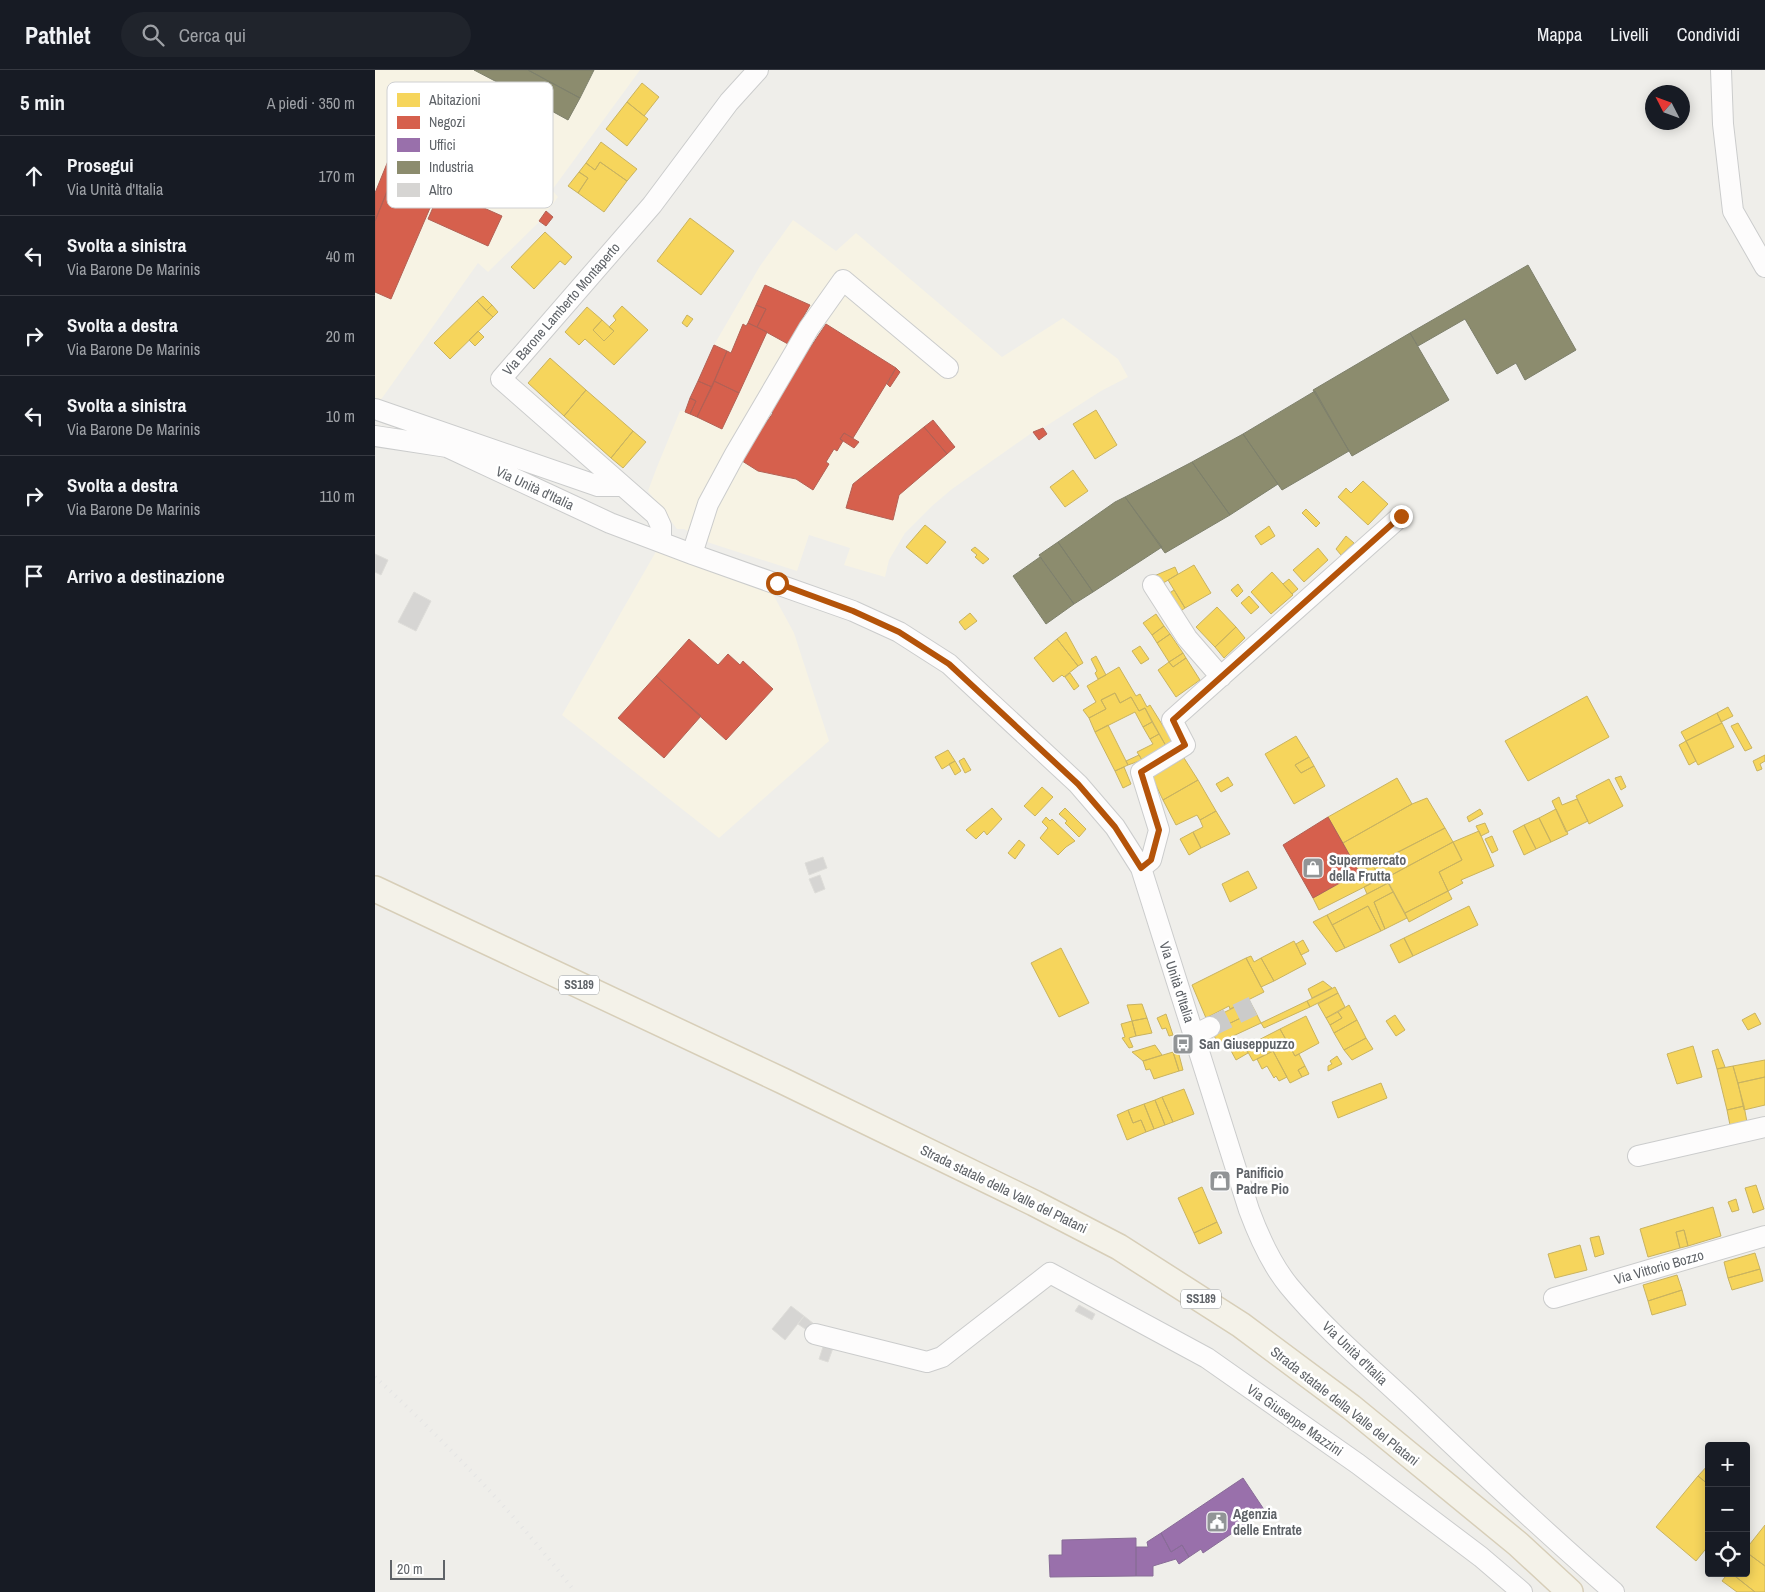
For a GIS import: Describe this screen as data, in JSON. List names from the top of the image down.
{
  "streets": {
    "main road": ["SS189", "Strada statale della Valle del Platani"],
    "street": [
      "Via Barone Lamberto Montaperto",
      "Via Unità d'Italia",
      "Via Vittorio Bozzo",
      "Via Giuseppe Mazzini"
    ]
  },
  "crossings": [
    ["Via Barone Lamberto Montaperto", "Via Unità d'Italia"]
  ],
  "places": {
    "shop": ["Supermercato della Frutta", "Panificio Padre Pio"],
    "bus stop": ["San Giuseppuzzo"],
    "public building": ["Agenzia delle Entrate"]
  },
  "legend": [
    "Abitazioni",
    "Negozi",
    "Uffici",
    "Industria",
    "Altro"
  ],
  "scale_bar": "20 m",
  "north": "top left",
  "page": {
    "header": "Pathlet",
    "search": "Cerca qui",
    "nav": ["Mappa", "Livelli", "Condividi"],
    "heading": ["5 min", "A piedi · 350 m"],
    "list": [
      ["Prosegui", "Via Unità d'Italia", "170 m"],
      ["Svolta a sinistra", "Via Barone De Marinis", "40 m"],
      ["Svolta a destra", "Via Barone De Marinis", "20 m"],
      ["Svolta a sinistra", "Via Barone De Marinis", "10 m"],
      ["Svolta a destra", "Via Barone De Marinis", "110 m"],
      "Arrivo a destinazione"
    ],
    "map_buttons": ["+", "−"],
    "scale": "20 m"
  }
}
